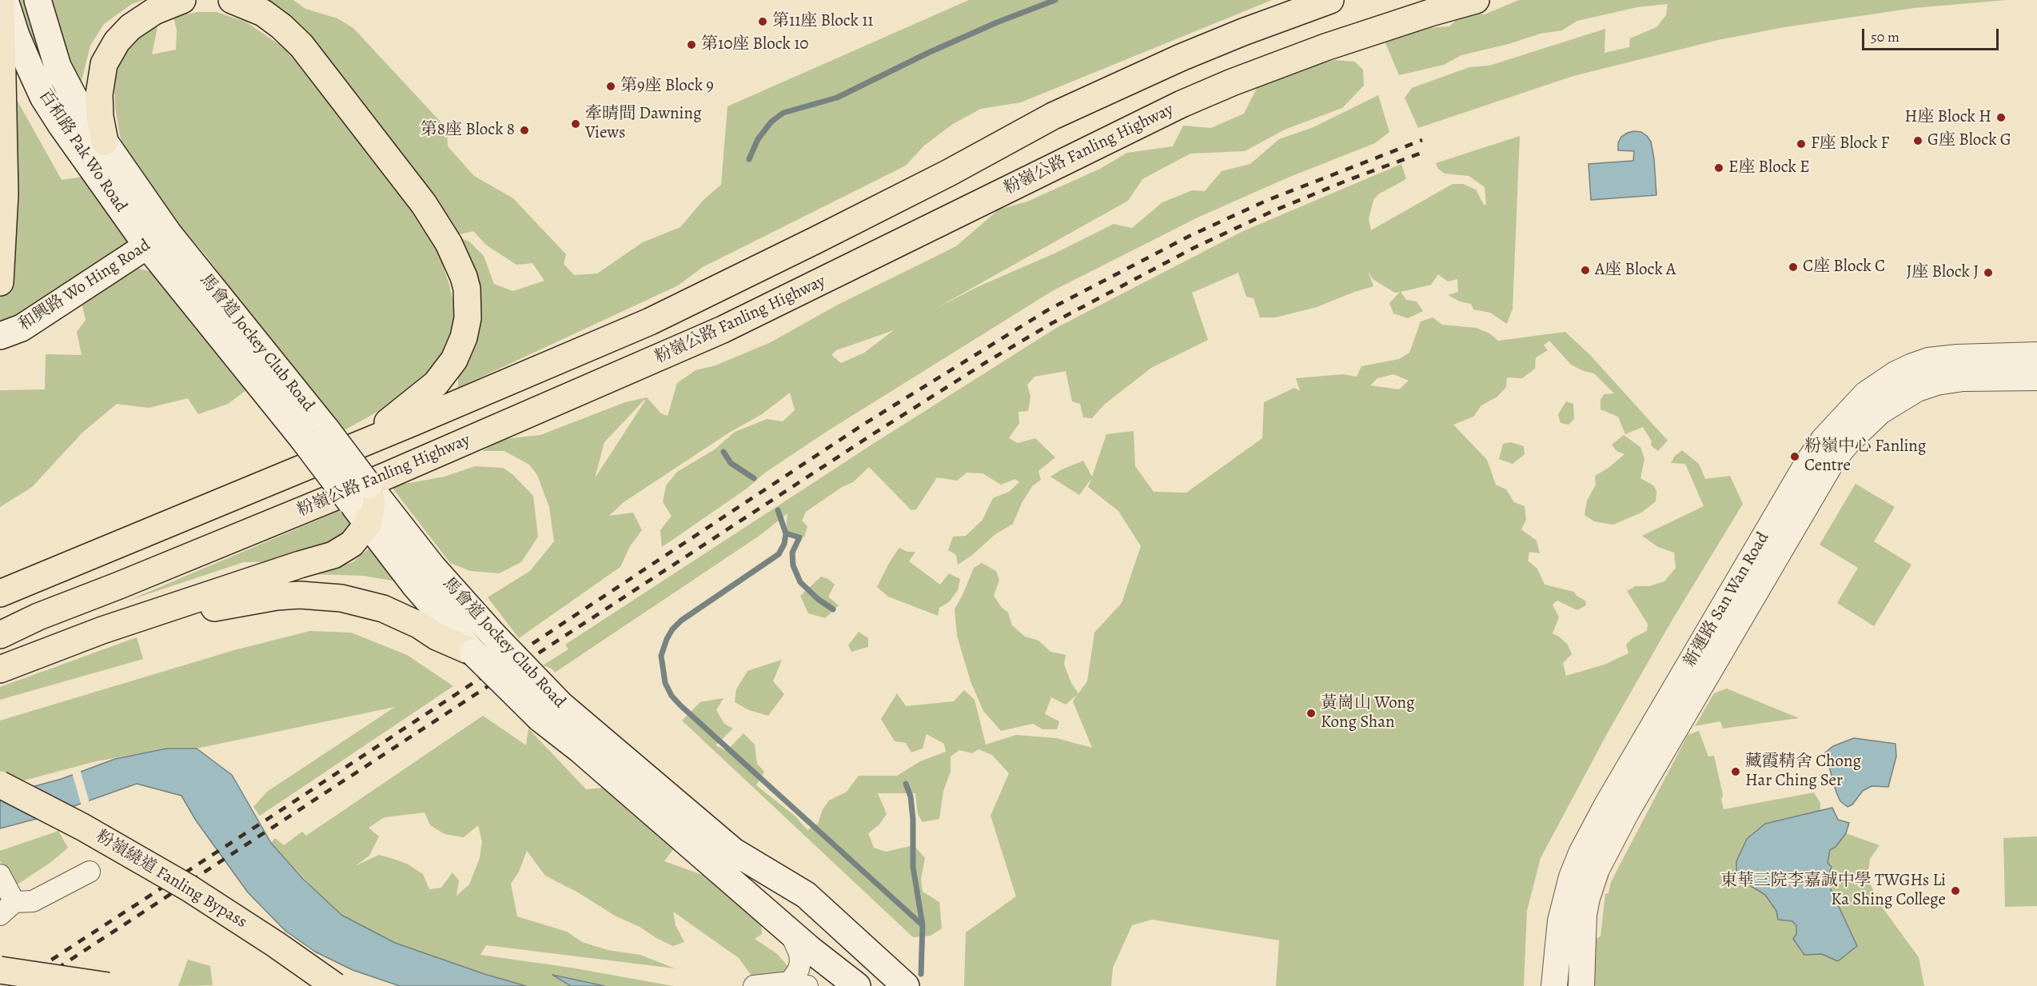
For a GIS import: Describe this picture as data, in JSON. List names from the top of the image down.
{
  "streets": {
    "highway": ["粉嶺公路 Fanling Highway", "粉嶺繞道 Fanling Bypass"],
    "main road": ["百和路 Pak Wo Road", "和興路 Wo Hing Road", "馬會道 Jockey Club Road"],
    "street": ["新運路 San Wan Road"]
  },
  "crossings": [
    ["百和路 Pak Wo Road", "和興路 Wo Hing Road"],
    ["百和路 Pak Wo Road", "馬會道 Jockey Club Road"],
    ["和興路 Wo Hing Road", "馬會道 Jockey Club Road"]
  ],
  "places": [
    "第11座 Block 11",
    "第10座 Block 10",
    "第9座 Block 9",
    "H座 Block H",
    "牽晴間 Dawning Views",
    "第8座 Block 8",
    "G座 Block G",
    "F座 Block F",
    "E座 Block E",
    "C座 Block C",
    "A座 Block A",
    "J座 Block J",
    "粉嶺中心 Fanling Centre",
    "黃崗山 Wong Kong Shan",
    "藏霞精舍 Chong Har Ching Ser",
    "東華三院李嘉誠中學 TWGHs Li Ka Shing College"
  ],
  "scale_bar": "50 m"
}
